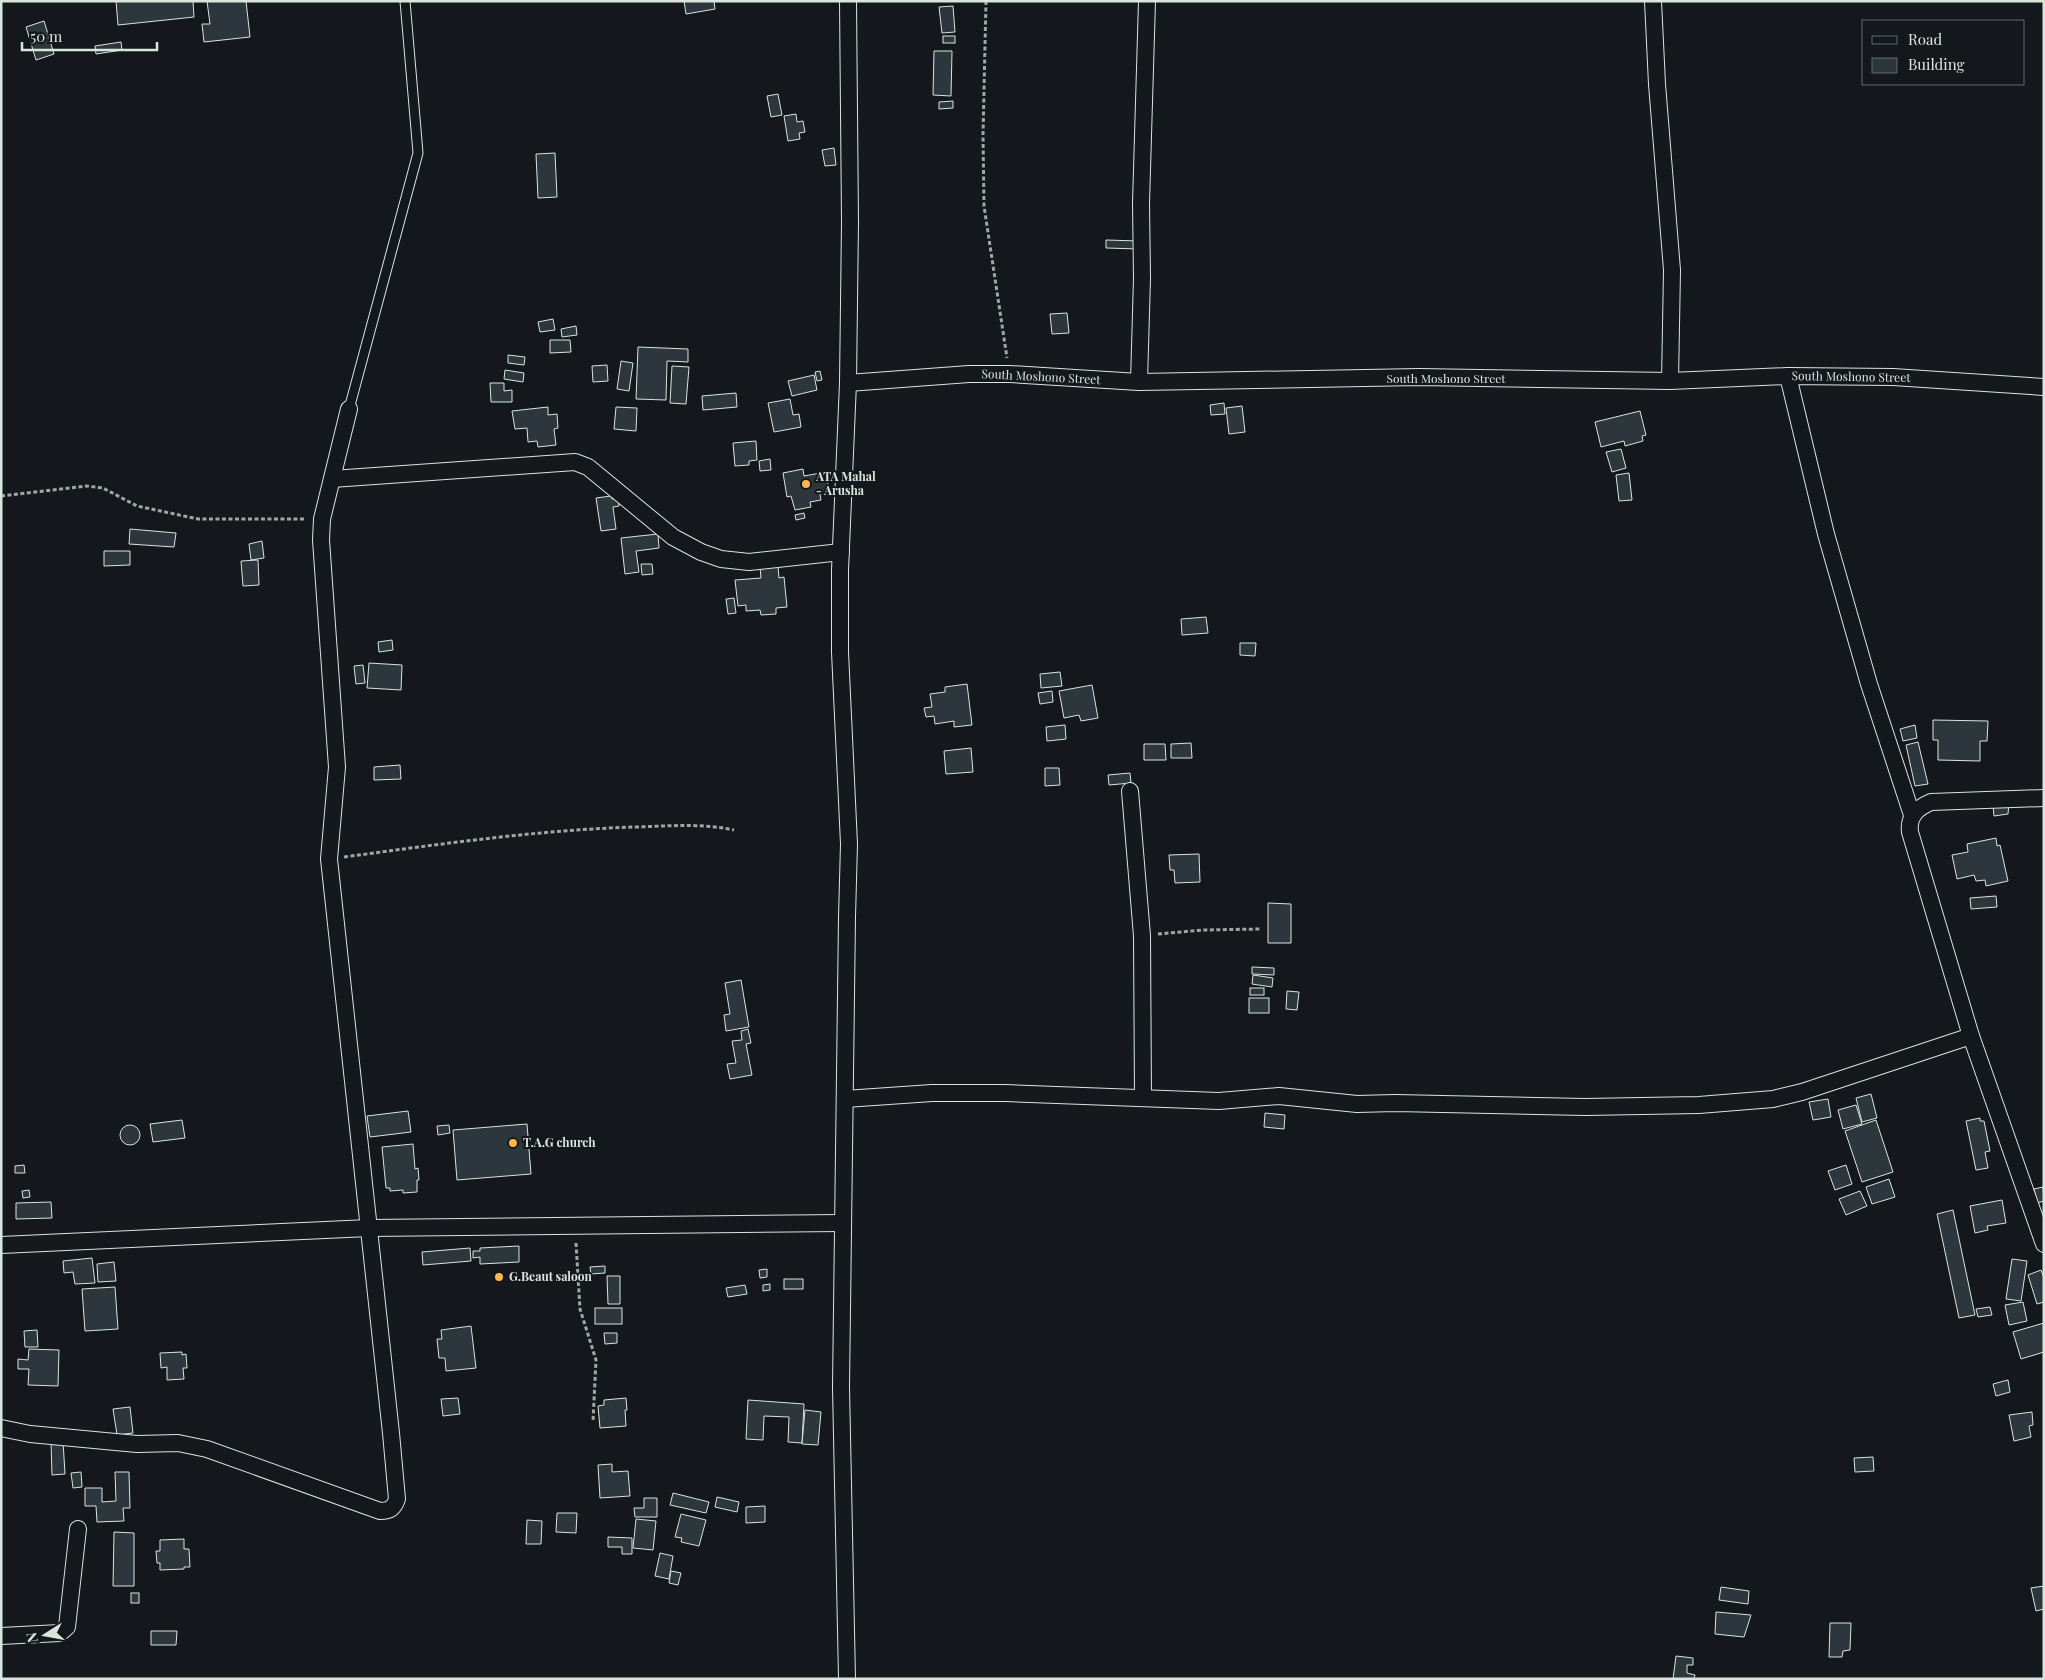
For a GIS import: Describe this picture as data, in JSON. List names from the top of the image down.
{
  "streets": {
    "street": ["South Moshono Street"]
  },
  "places": ["ATA Mahal - Arusha", "T.A.G church", "G.Beaut saloon"],
  "legend": ["Road", "Building"],
  "scale_bar": "50 m",
  "north": "left"
}
